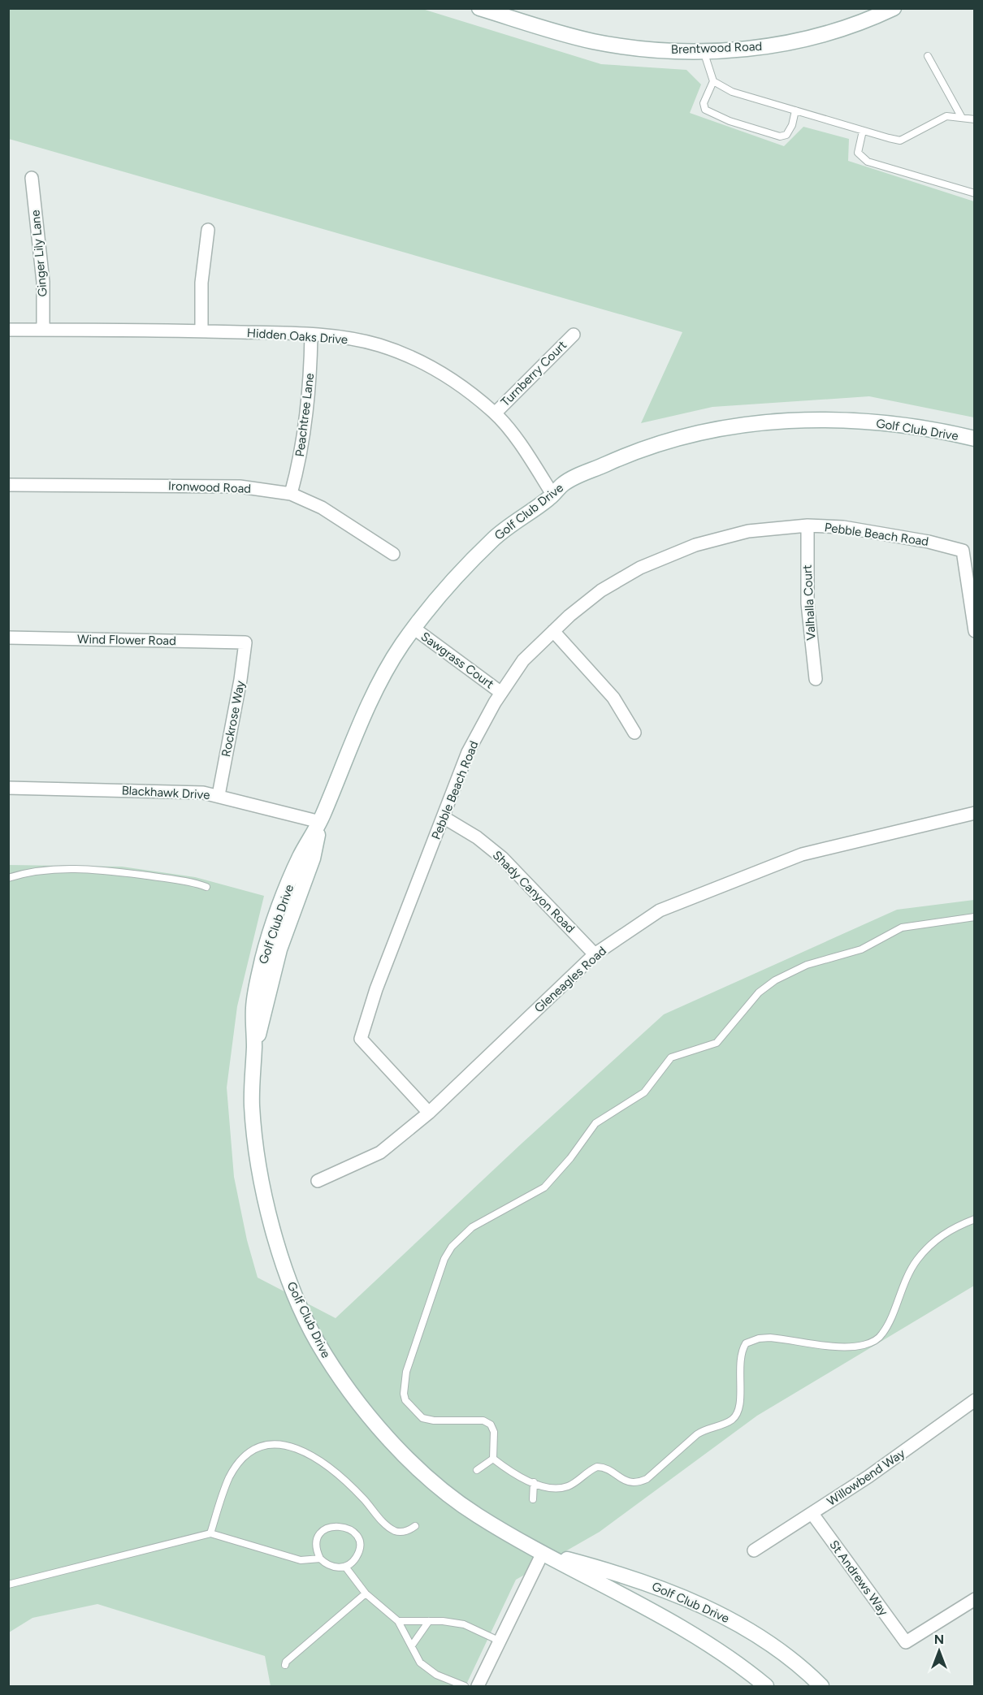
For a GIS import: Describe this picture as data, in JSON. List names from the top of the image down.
{
  "streets": {
    "street": [
      "Brentwood Road",
      "Ginger Lily Lane",
      "Hidden Oaks Drive",
      "Turnberry Court",
      "Peachtree Lane",
      "Golf Club Drive",
      "Ironwood Road",
      "Pebble Beach Road",
      "Valhalla Court",
      "Wind Flower Road",
      "Sawgrass Court",
      "Rockrose Way",
      "Blackhawk Drive",
      "Shady Canyon Road",
      "Gleneagles Road",
      "Willowbend Way",
      "St Andrews Way"
    ]
  },
  "crossings": [
    ["Ginger Lily Lane", "Hidden Oaks Drive"],
    ["Hidden Oaks Drive", "Turnberry Court"],
    ["Hidden Oaks Drive", "Peachtree Lane"],
    ["Hidden Oaks Drive", "Golf Club Drive"],
    ["Peachtree Lane", "Ironwood Road"],
    ["Golf Club Drive", "Sawgrass Court"],
    ["Golf Club Drive", "Blackhawk Drive"],
    ["Pebble Beach Road", "Valhalla Court"],
    ["Pebble Beach Road", "Sawgrass Court"],
    ["Pebble Beach Road", "Shady Canyon Road"],
    ["Pebble Beach Road", "Gleneagles Road"],
    ["Wind Flower Road", "Rockrose Way"],
    ["Rockrose Way", "Blackhawk Drive"],
    ["Shady Canyon Road", "Gleneagles Road"],
    ["Willowbend Way", "St Andrews Way"]
  ],
  "north": "top"
}
